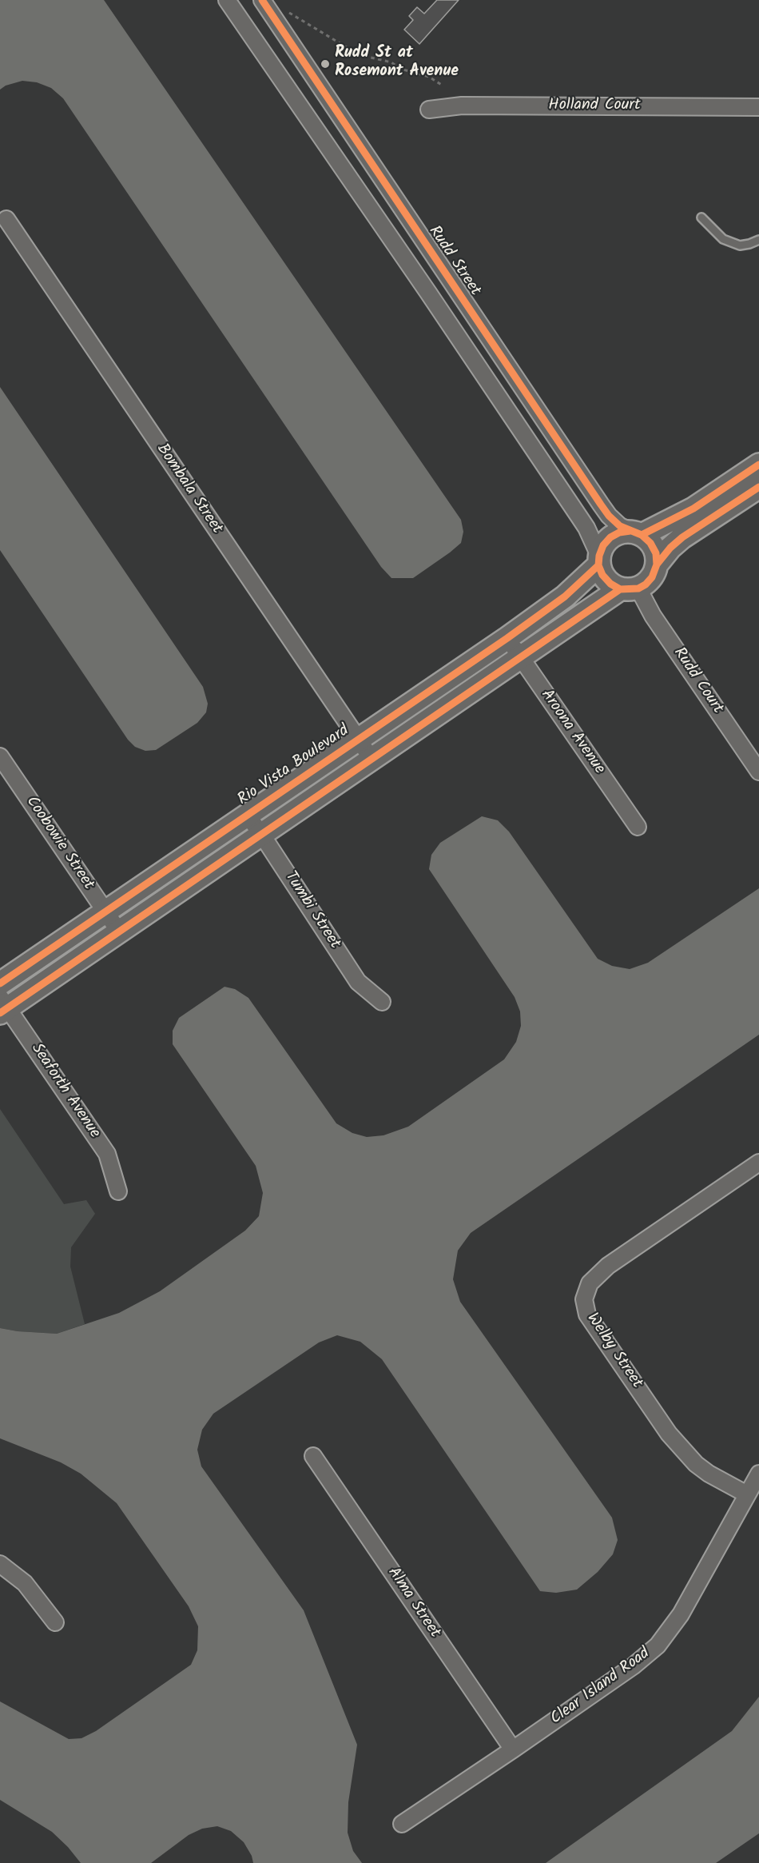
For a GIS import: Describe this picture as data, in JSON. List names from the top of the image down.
{
  "streets": {
    "street": [
      "Holland Court",
      "Rudd Street",
      "Bombala Street",
      "Rudd Court",
      "Aroona Avenue",
      "Rio Vista Boulevard",
      "Coobowie Street",
      "Tumbi Street",
      "Seaforth Avenue",
      "Welby Street",
      "Alma Street",
      "Clear Island Road"
    ]
  },
  "crossings": [
    ["Rudd Street", "Rudd Court"],
    ["Rudd Street", "Rio Vista Boulevard"],
    ["Bombala Street", "Rio Vista Boulevard"],
    ["Rudd Court", "Rio Vista Boulevard"],
    ["Aroona Avenue", "Rio Vista Boulevard"],
    ["Rio Vista Boulevard", "Coobowie Street"],
    ["Rio Vista Boulevard", "Tumbi Street"],
    ["Welby Street", "Clear Island Road"],
    ["Alma Street", "Clear Island Road"]
  ],
  "places": ["Rudd St at Rosemont Avenue"]
}
